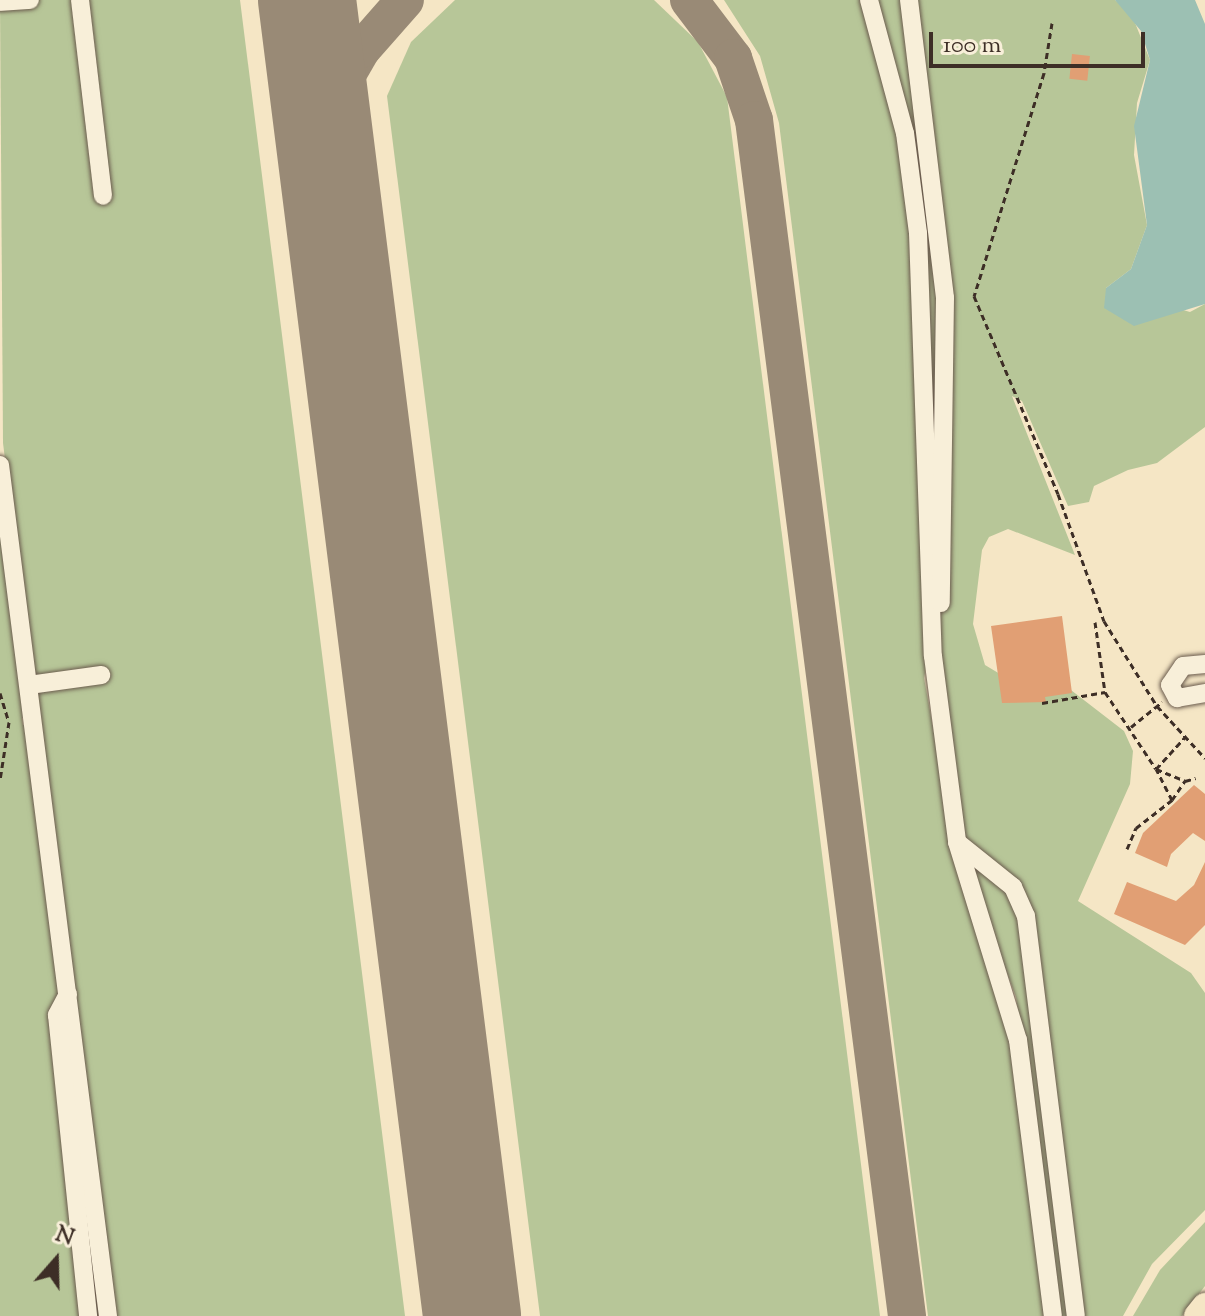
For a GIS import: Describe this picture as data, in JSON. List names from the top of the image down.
{
  "scale_bar": "100 m",
  "north": "top"
}
